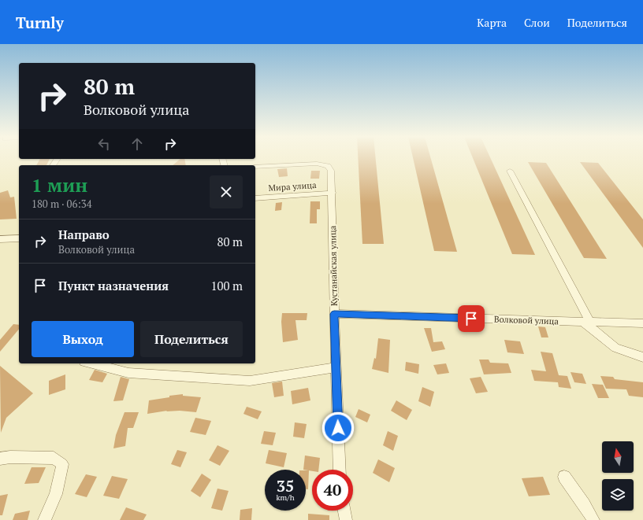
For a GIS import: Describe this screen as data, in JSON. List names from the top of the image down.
{
  "streets": {
    "street": ["Мира улица", "Кустанайская улица", "Волковой улица"]
  },
  "crossings": [
    ["Мира улица", "Кустанайская улица"],
    ["Кустанайская улица", "Волковой улица"]
  ],
  "north": "top",
  "page": {
    "header": "Turnly",
    "nav": ["Карта", "Слои", "Поделиться"],
    "turn": ["80 m", "Волковой улица"],
    "heading": ["1 мин", "180 m · 06:34"],
    "list": [
      {
        "name": "Направо",
        "note": "Волковой улица",
        "value": "80 m"
      },
      {
        "name": "Пункт назначения",
        "value": "100 m"
      }
    ],
    "buttons": ["Выход", "Поделиться"],
    "speed": "35 km/h",
    "limit": "40"
  }
}
